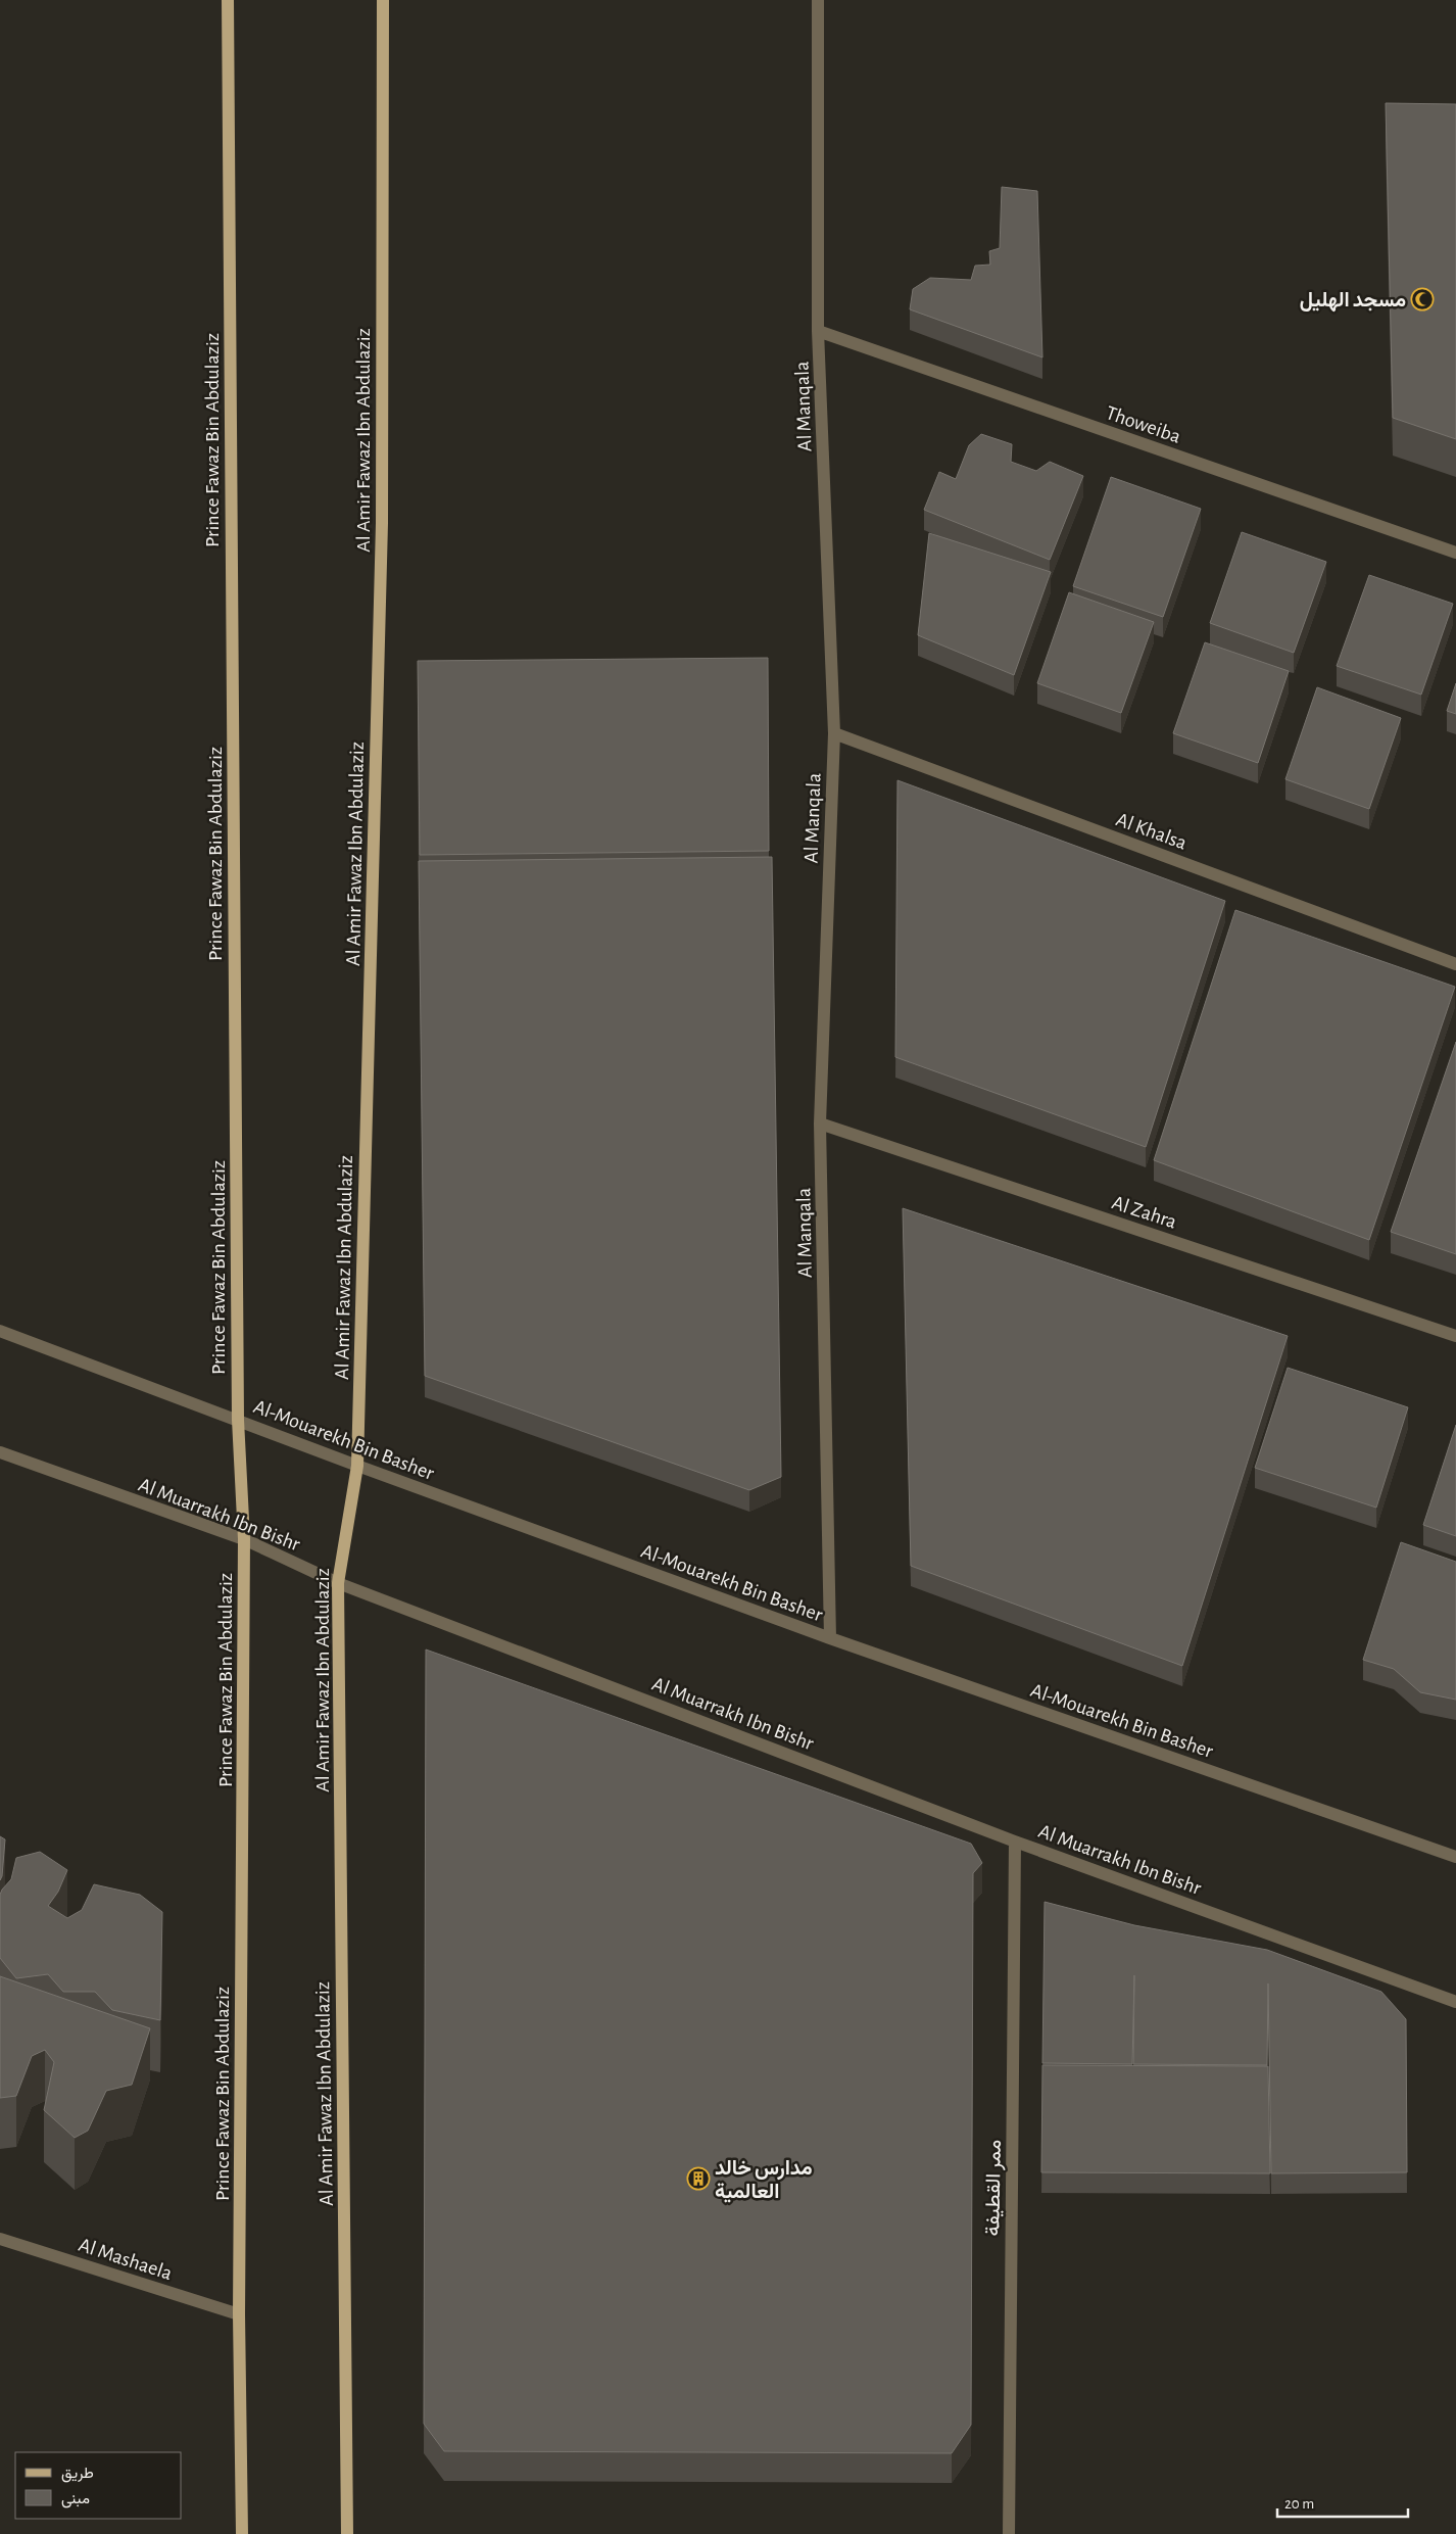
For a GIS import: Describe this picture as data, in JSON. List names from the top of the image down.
{
  "streets": {
    "main road": ["Prince Fawaz Bin Abdulaziz", "Al Amir Fawaz Ibn Abdulaziz"],
    "street": [
      "Al Manqala",
      "Thoweiba",
      "Al Khalsa",
      "Al Zahra",
      "Al-Mouarekh Bin Basher",
      "Al Muarrakh Ibn Bishr",
      "ممر القطيفة",
      "Al Mashaela"
    ]
  },
  "crossings": [
    ["Al Manqala", "Thoweiba"],
    ["Al Manqala", "Al Khalsa"],
    ["Al Manqala", "Al Zahra"],
    ["Al Manqala", "Al-Mouarekh Bin Basher"],
    ["Prince Fawaz Bin Abdulaziz", "Al-Mouarekh Bin Basher"],
    ["Prince Fawaz Bin Abdulaziz", "Al Muarrakh Ibn Bishr"],
    ["Prince Fawaz Bin Abdulaziz", "Al Mashaela"],
    ["Al Amir Fawaz Ibn Abdulaziz", "Al-Mouarekh Bin Basher"],
    ["Al Amir Fawaz Ibn Abdulaziz", "Al Muarrakh Ibn Bishr"],
    ["Al Muarrakh Ibn Bishr", "ممر القطيفة"]
  ],
  "places": {
    "mosque": ["مسجد الهليل"],
    "building": ["مدارس خالد العالمية"]
  },
  "legend": ["طريق", "مبنى"],
  "scale_bar": "20 m"
}
